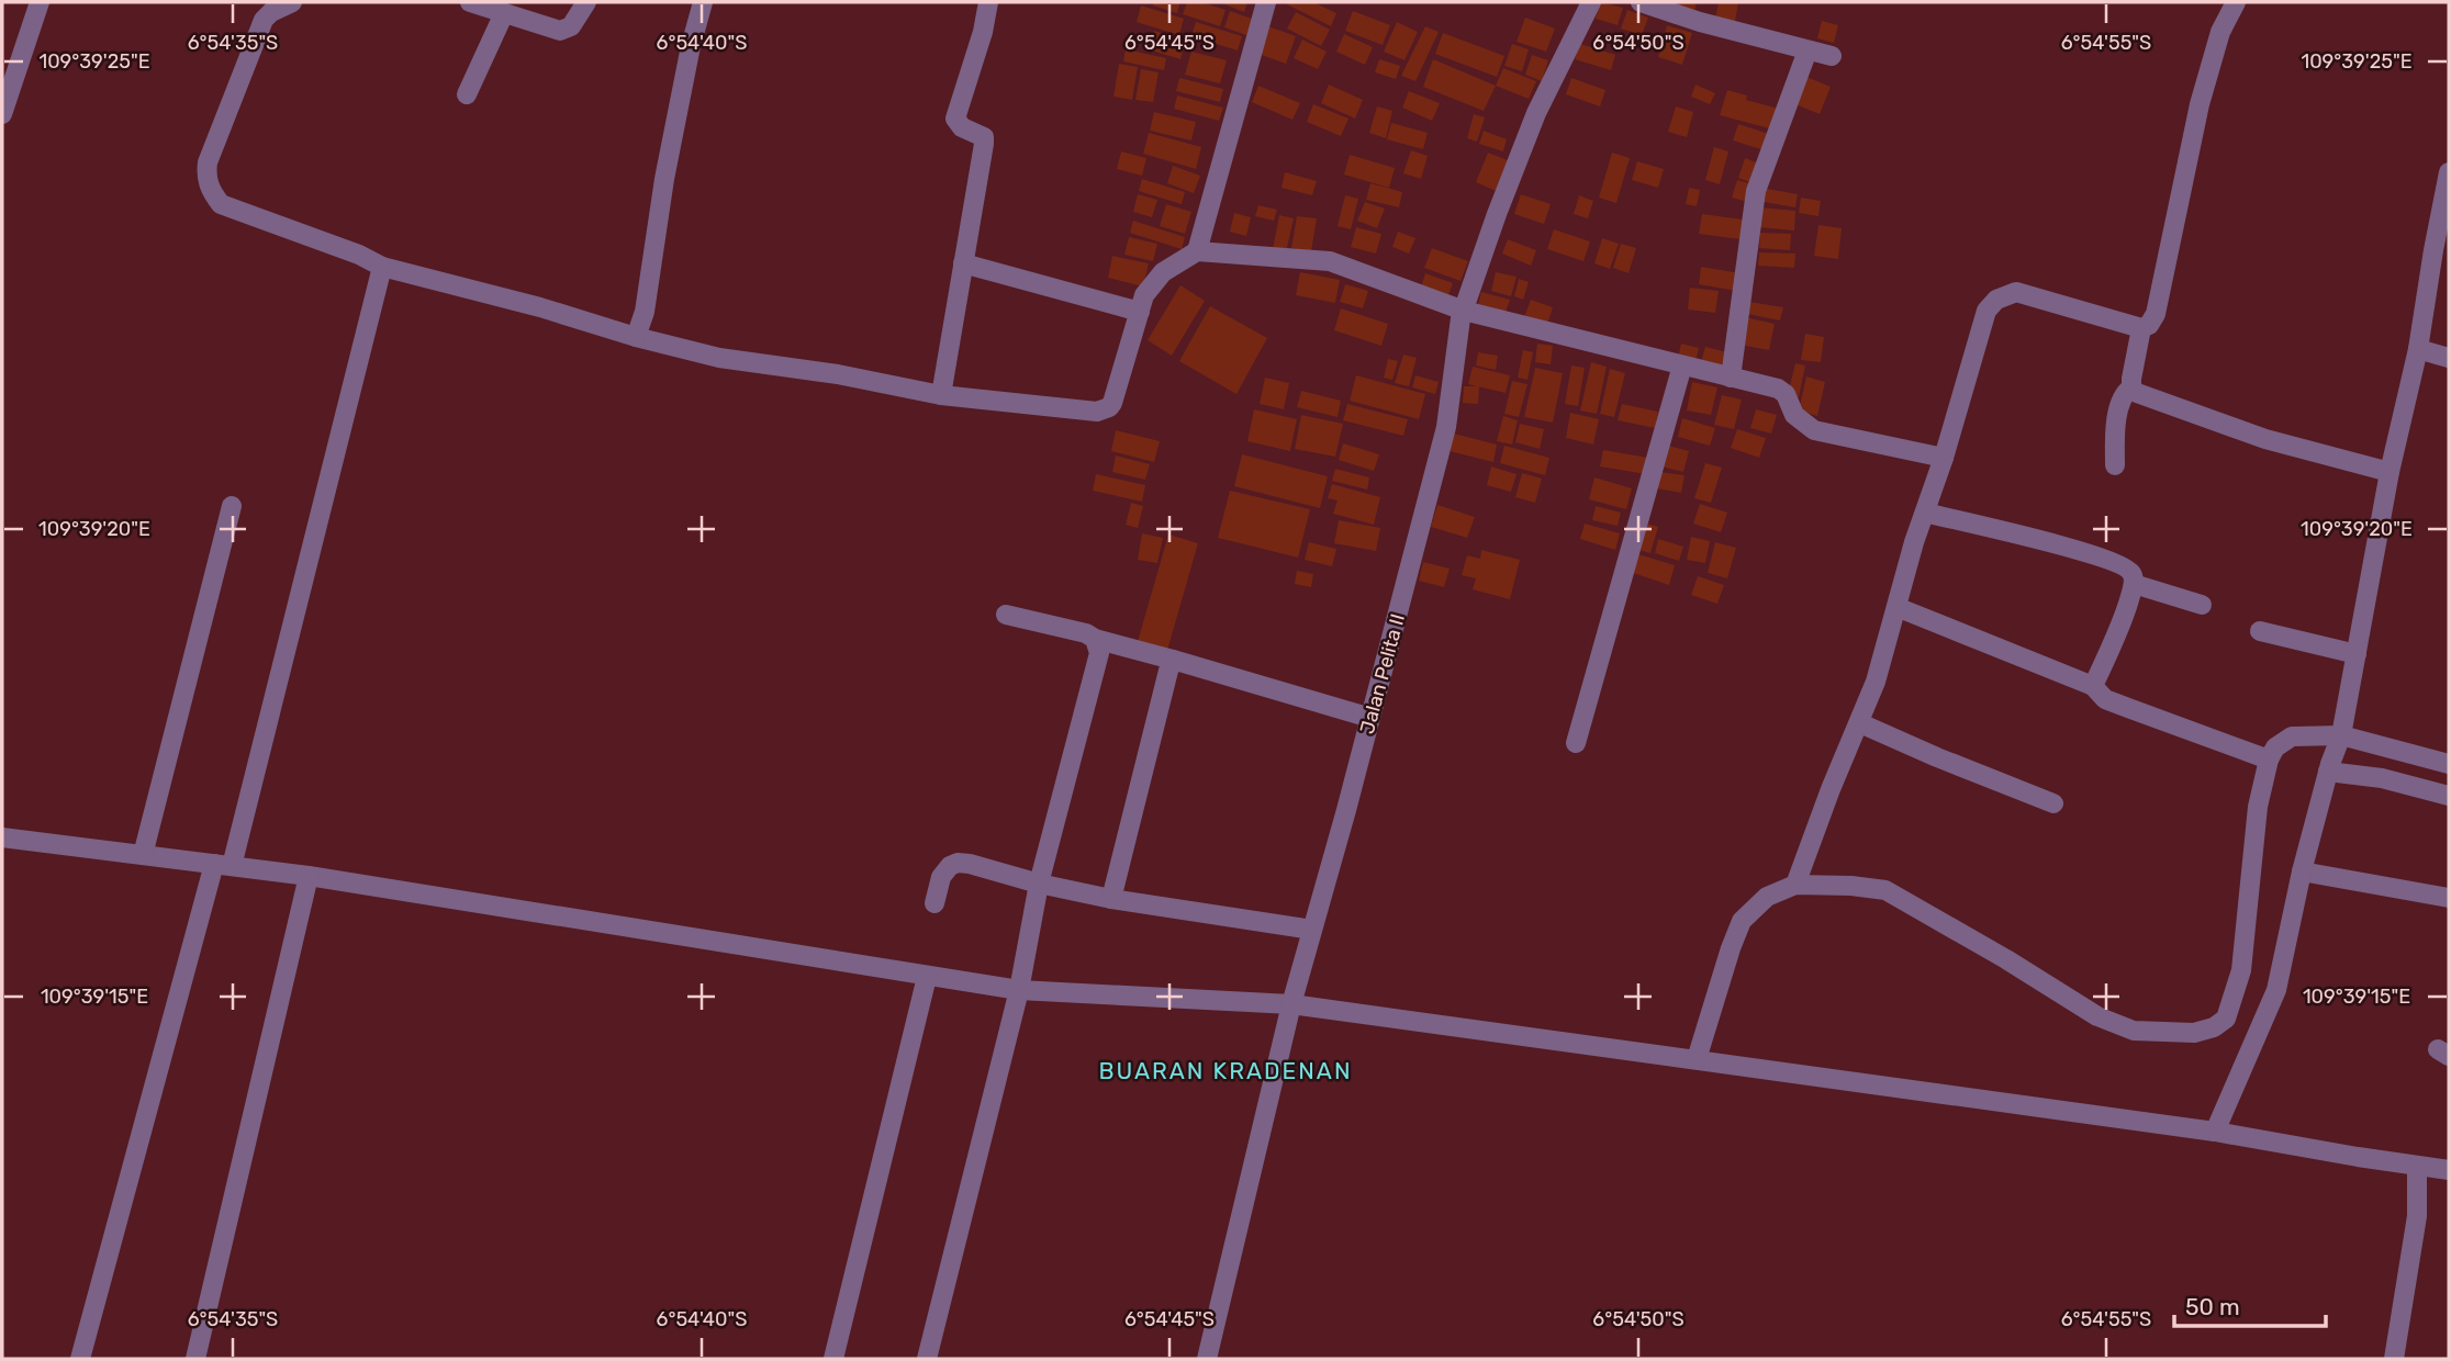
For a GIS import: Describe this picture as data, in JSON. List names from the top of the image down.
{
  "streets": {
    "street": ["Jalan Pelita II"]
  },
  "districts": ["BUARAN KRADENAN"],
  "scale_bar": "50 m",
  "coordinates": [
    "6°54'35\"S",
    "6°54'40\"S",
    "6°54'45\"S",
    "6°54'50\"S",
    "6°54'55\"S",
    "109°39'25\"E",
    "109°39'20\"E",
    "109°39'15\"E"
  ]
}
